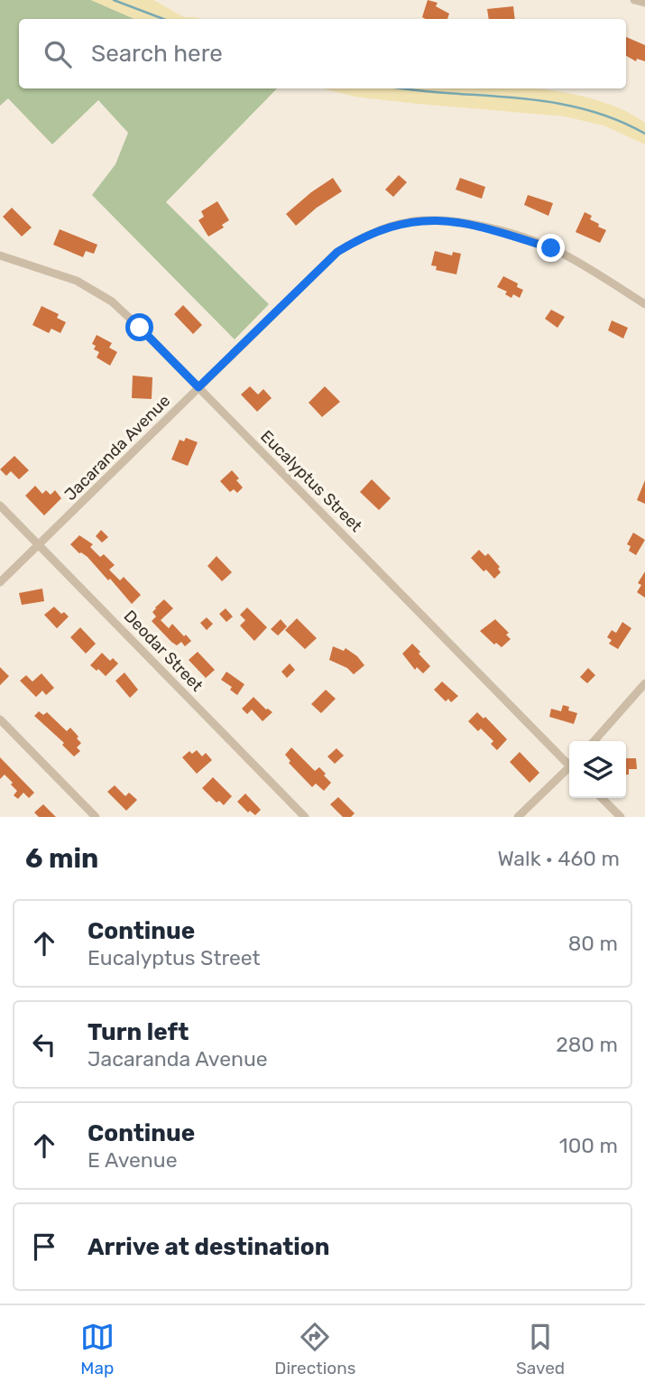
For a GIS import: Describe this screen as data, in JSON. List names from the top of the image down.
{
  "streets": {
    "street": ["Jacaranda Avenue", "Eucalyptus Street", "Deodar Street"]
  },
  "crossings": [
    ["Jacaranda Avenue", "Eucalyptus Street"],
    ["Jacaranda Avenue", "Deodar Street"]
  ],
  "page": {
    "search": "Search here",
    "heading": ["6 min", "Walk · 460 m"],
    "list": [
      ["Continue", "Eucalyptus Street", "80 m"],
      ["Turn left", "Jacaranda Avenue", "280 m"],
      ["Continue", "E Avenue", "100 m"],
      "Arrive at destination"
    ],
    "nav": ["Map", "Directions", "Saved"]
  }
}
